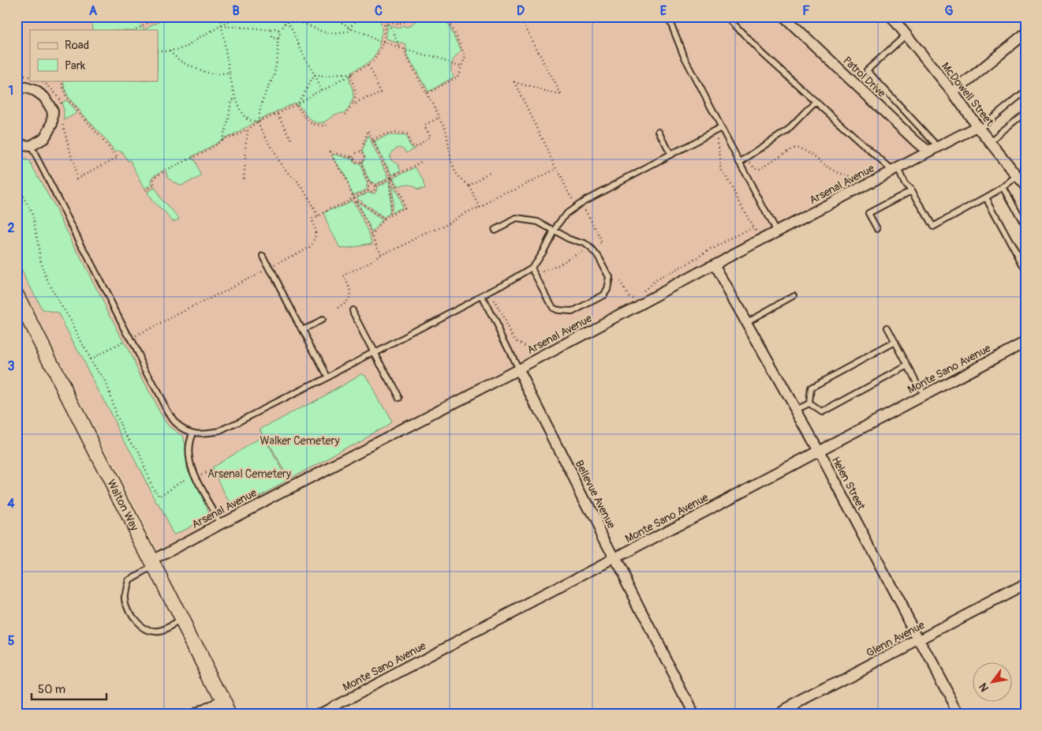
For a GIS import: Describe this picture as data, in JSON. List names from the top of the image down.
{
  "streets": {
    "main road": ["Walton Way"],
    "street": [
      "Patrol Drive",
      "McDowell Street",
      "Arsenal Avenue",
      "Monte Sano Avenue",
      "Helen Street",
      "Bellevue Avenue",
      "Glenn Avenue"
    ]
  },
  "crossings": [
    ["Patrol Drive", "Arsenal Avenue"],
    ["McDowell Street", "Arsenal Avenue"],
    ["Arsenal Avenue", "Helen Street"],
    ["Arsenal Avenue", "Bellevue Avenue"],
    ["Arsenal Avenue", "Walton Way"],
    ["Monte Sano Avenue", "Helen Street"],
    ["Monte Sano Avenue", "Bellevue Avenue"],
    ["Helen Street", "Glenn Avenue"]
  ],
  "parks": ["Walker Cemetery", "Arsenal Cemetery"],
  "legend": ["Road", "Park"],
  "scale_bar": "50 m",
  "north": "bottom left",
  "grid": {
    "columns": [
      "A",
      "B",
      "C",
      "D",
      "E",
      "F",
      "G"
    ],
    "rows": [
      "1",
      "2",
      "3",
      "4",
      "5"
    ]
  }
}
